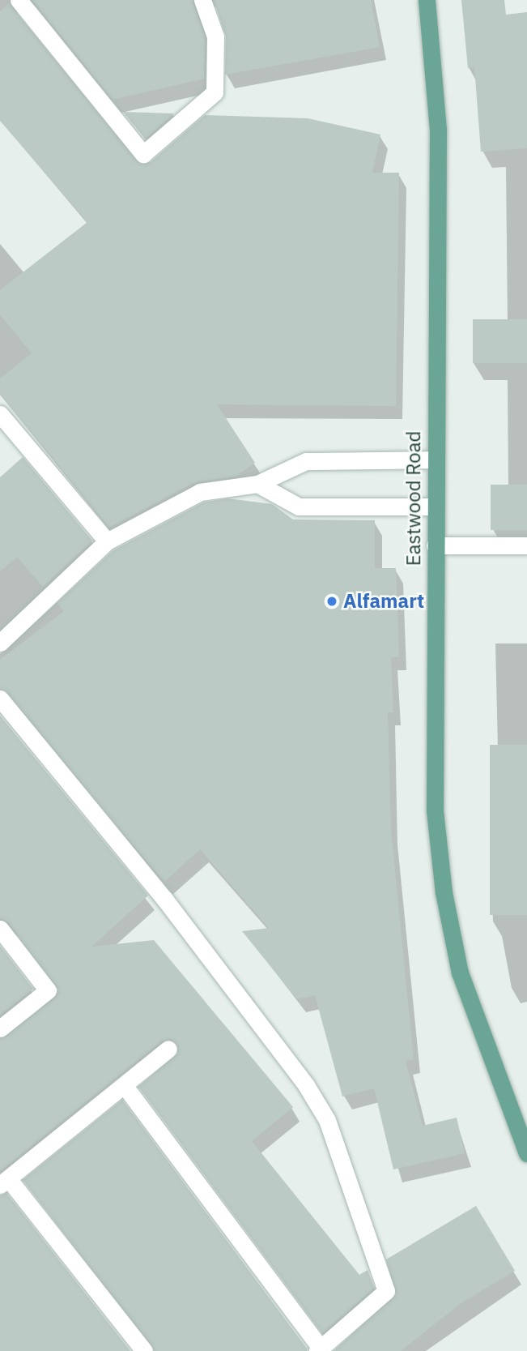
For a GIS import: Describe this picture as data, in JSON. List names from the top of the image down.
{
  "streets": {
    "main road": ["Eastwood Road"]
  },
  "places": ["Alfamart"]
}
